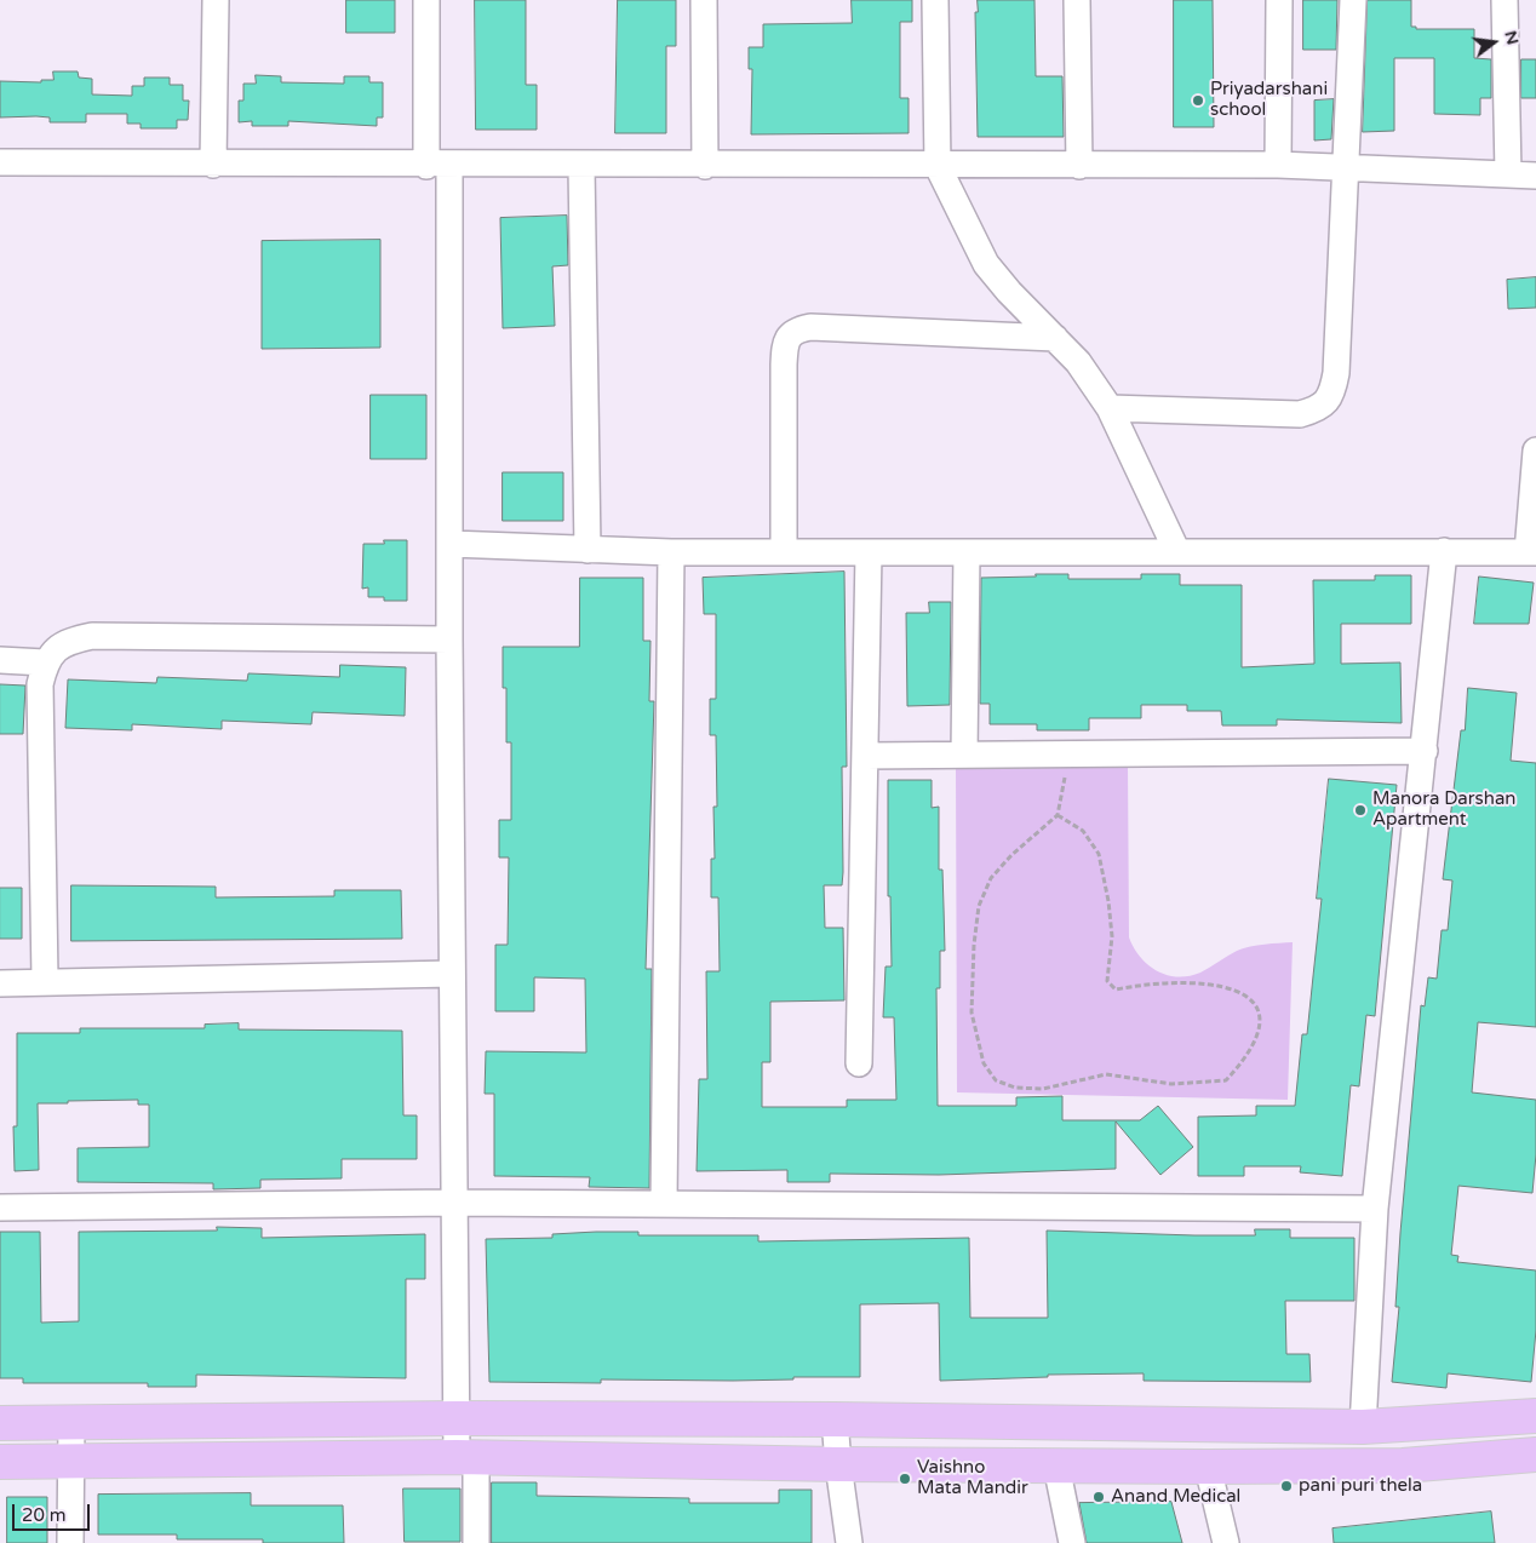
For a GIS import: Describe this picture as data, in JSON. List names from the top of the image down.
{
  "places": [
    "Priyadarshani school",
    "Manora Darshan Apartment",
    "Vaishno Mata Mandir",
    "pani puri thela",
    "Anand Medical"
  ],
  "scale_bar": "20 m",
  "north": "right"
}
